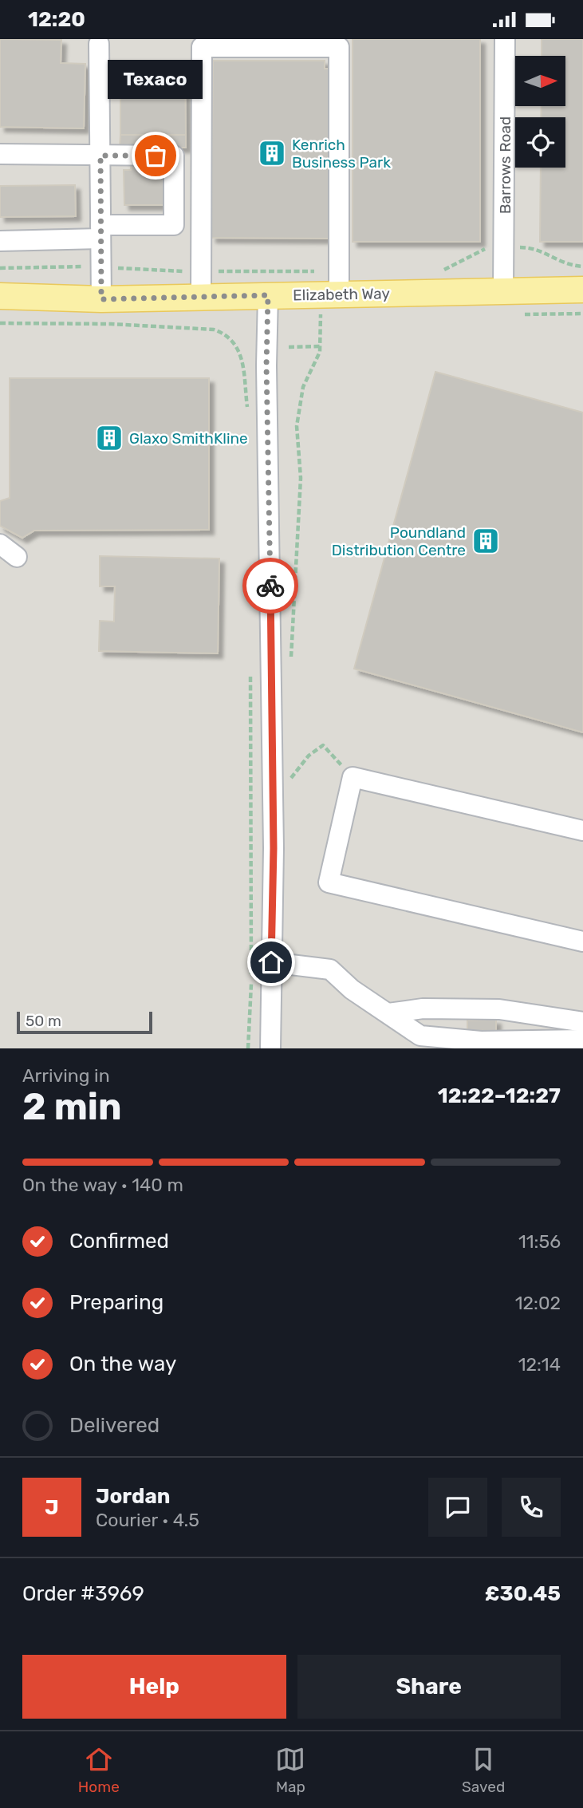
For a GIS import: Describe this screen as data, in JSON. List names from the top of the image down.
{
  "streets": {
    "main road": ["Elizabeth Way"],
    "street": ["Barrows Road"]
  },
  "crossings": [
    ["Barrows Road", "Elizabeth Way"]
  ],
  "places": {
    "building": ["Kenrich Business Park", "Glaxo SmithKline", "Poundland Distribution Centre"],
    "other": ["Texaco"]
  },
  "scale_bar": "50 m",
  "north": "right",
  "page": {
    "status": "12:20",
    "bubble": "Texaco",
    "scale": "50 m",
    "heading": ["2 min", "Arriving in", "12:22–12:27"],
    "panel": [
      "Jordan",
      "Courier · 4.5",
      "Order #3969",
      "£30.45"
    ],
    "bar": "On the way · 140 m",
    "list": [
      ["Confirmed", "11:56"],
      ["Preparing", "12:02"],
      ["On the way", "12:14"],
      "Delivered"
    ],
    "round": "J",
    "buttons": ["Help", "Share"],
    "tabs": ["Home", "Map", "Saved"]
  }
}
